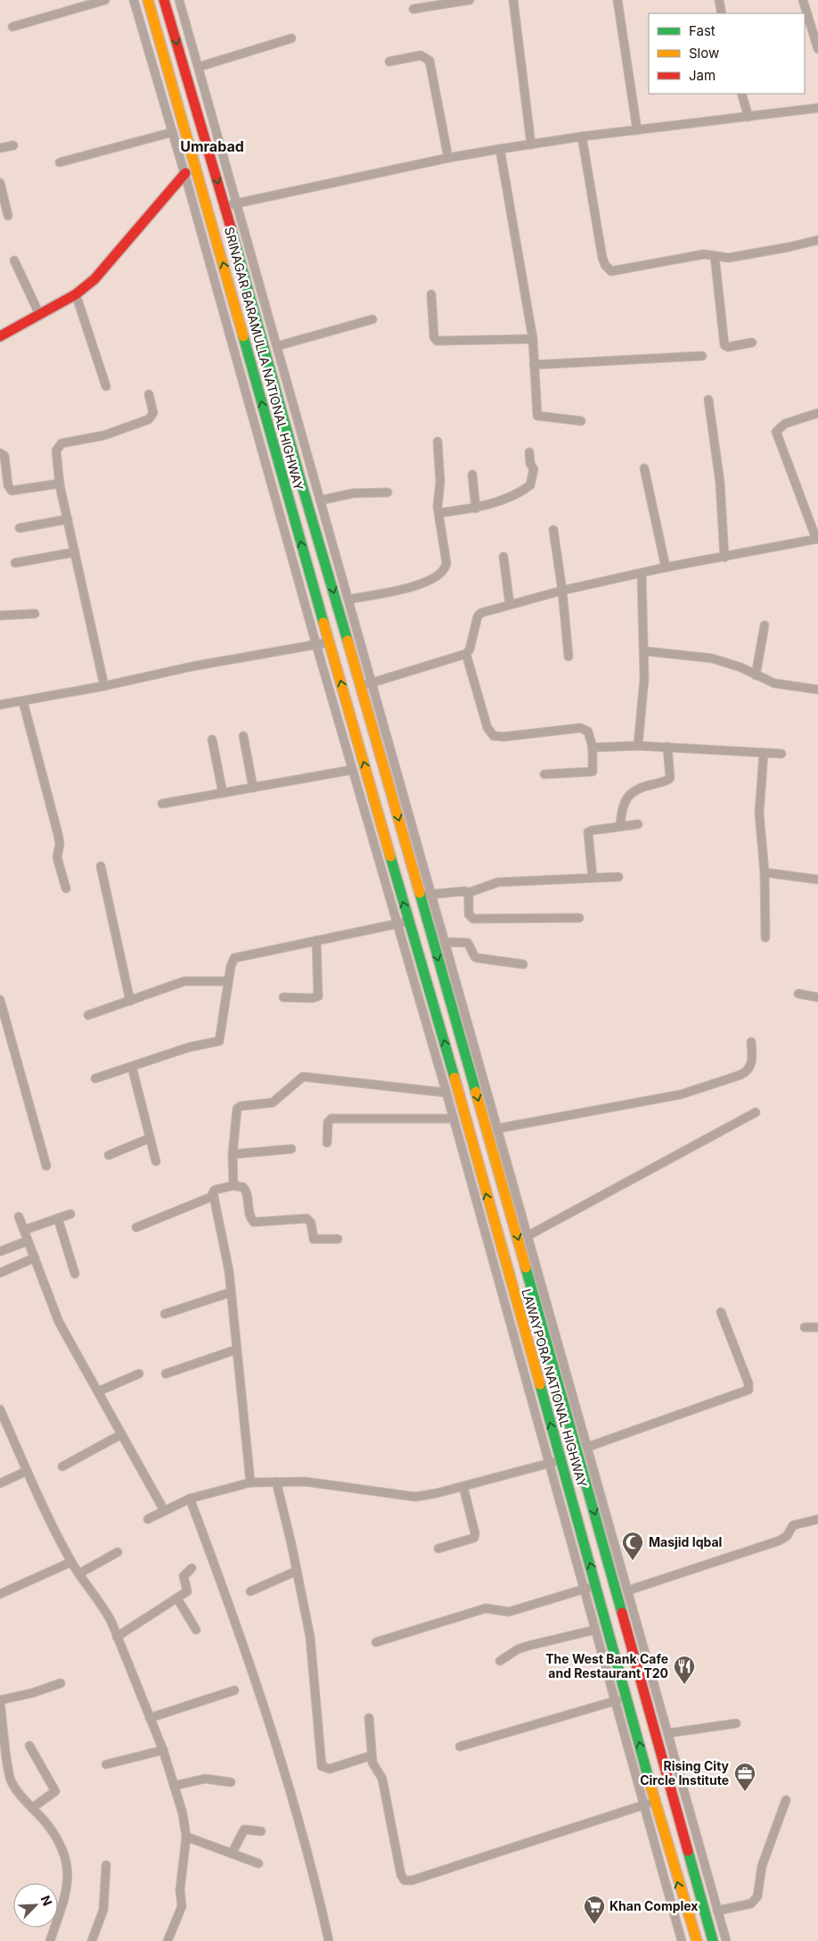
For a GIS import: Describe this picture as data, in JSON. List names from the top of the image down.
{
  "streets": {
    "main road": ["SRINAGAR BARAMULLA NATIONAL HIGHWAY", "LAWAYPORA NATIONAL HIGHWAY"]
  },
  "crossings": [
    ["SRINAGAR BARAMULLA NATIONAL HIGHWAY", "LAWAYPORA NATIONAL HIGHWAY"]
  ],
  "districts": ["Umrabad"],
  "places": {
    "mosque": ["Masjid Iqbal"],
    "restaurant": ["The West Bank Cafe and Restaurant T20"],
    "office": ["Rising City Circle Institute"],
    "supermarket": ["Khan Complex"]
  },
  "legend": ["Fast", "Slow", "Jam"],
  "north": "top right"
}
